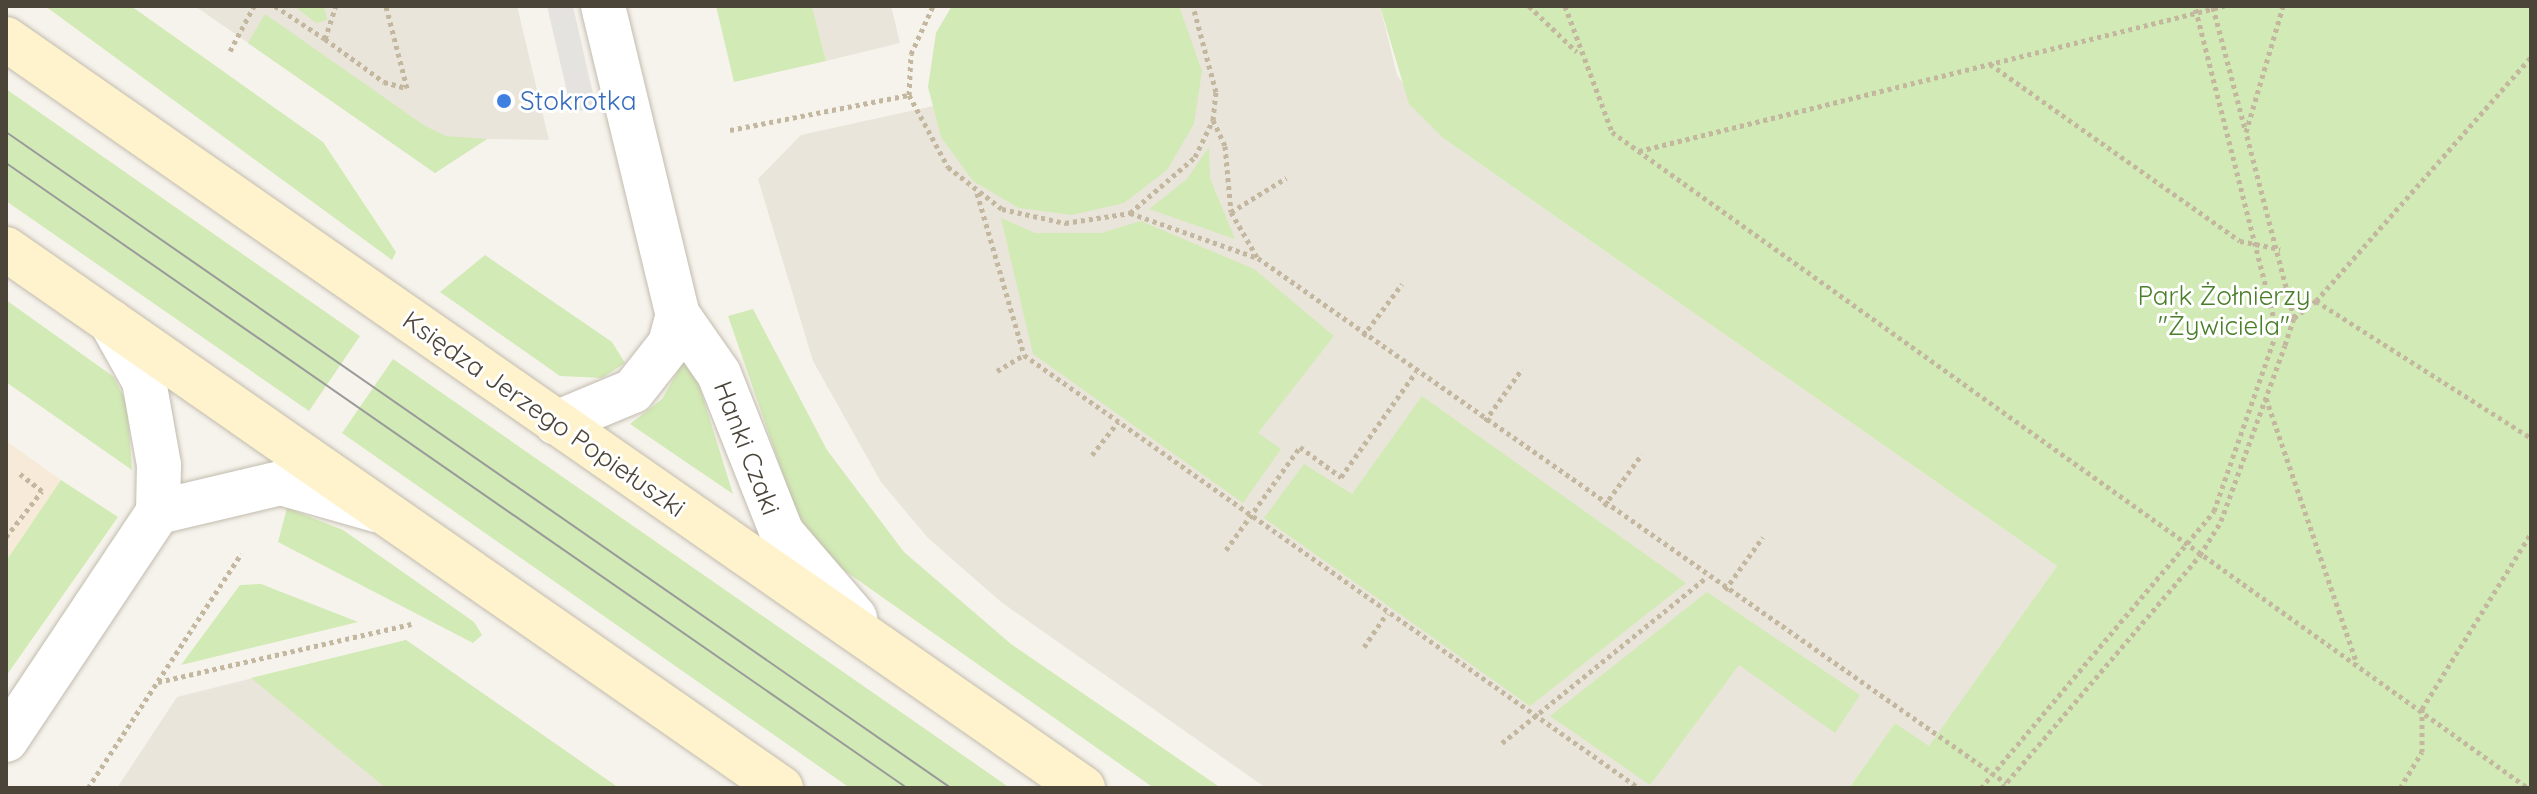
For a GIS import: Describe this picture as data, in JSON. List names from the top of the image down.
{
  "streets": {
    "main road": ["Księdza Jerzego Popiełuszki"],
    "street": ["Hanki Czaki"]
  },
  "crossings": [
    ["Księdza Jerzego Popiełuszki", "Hanki Czaki"]
  ],
  "parks": ["Park Żołnierzy \"Żywiciela\""],
  "places": ["Stokrotka"]
}
